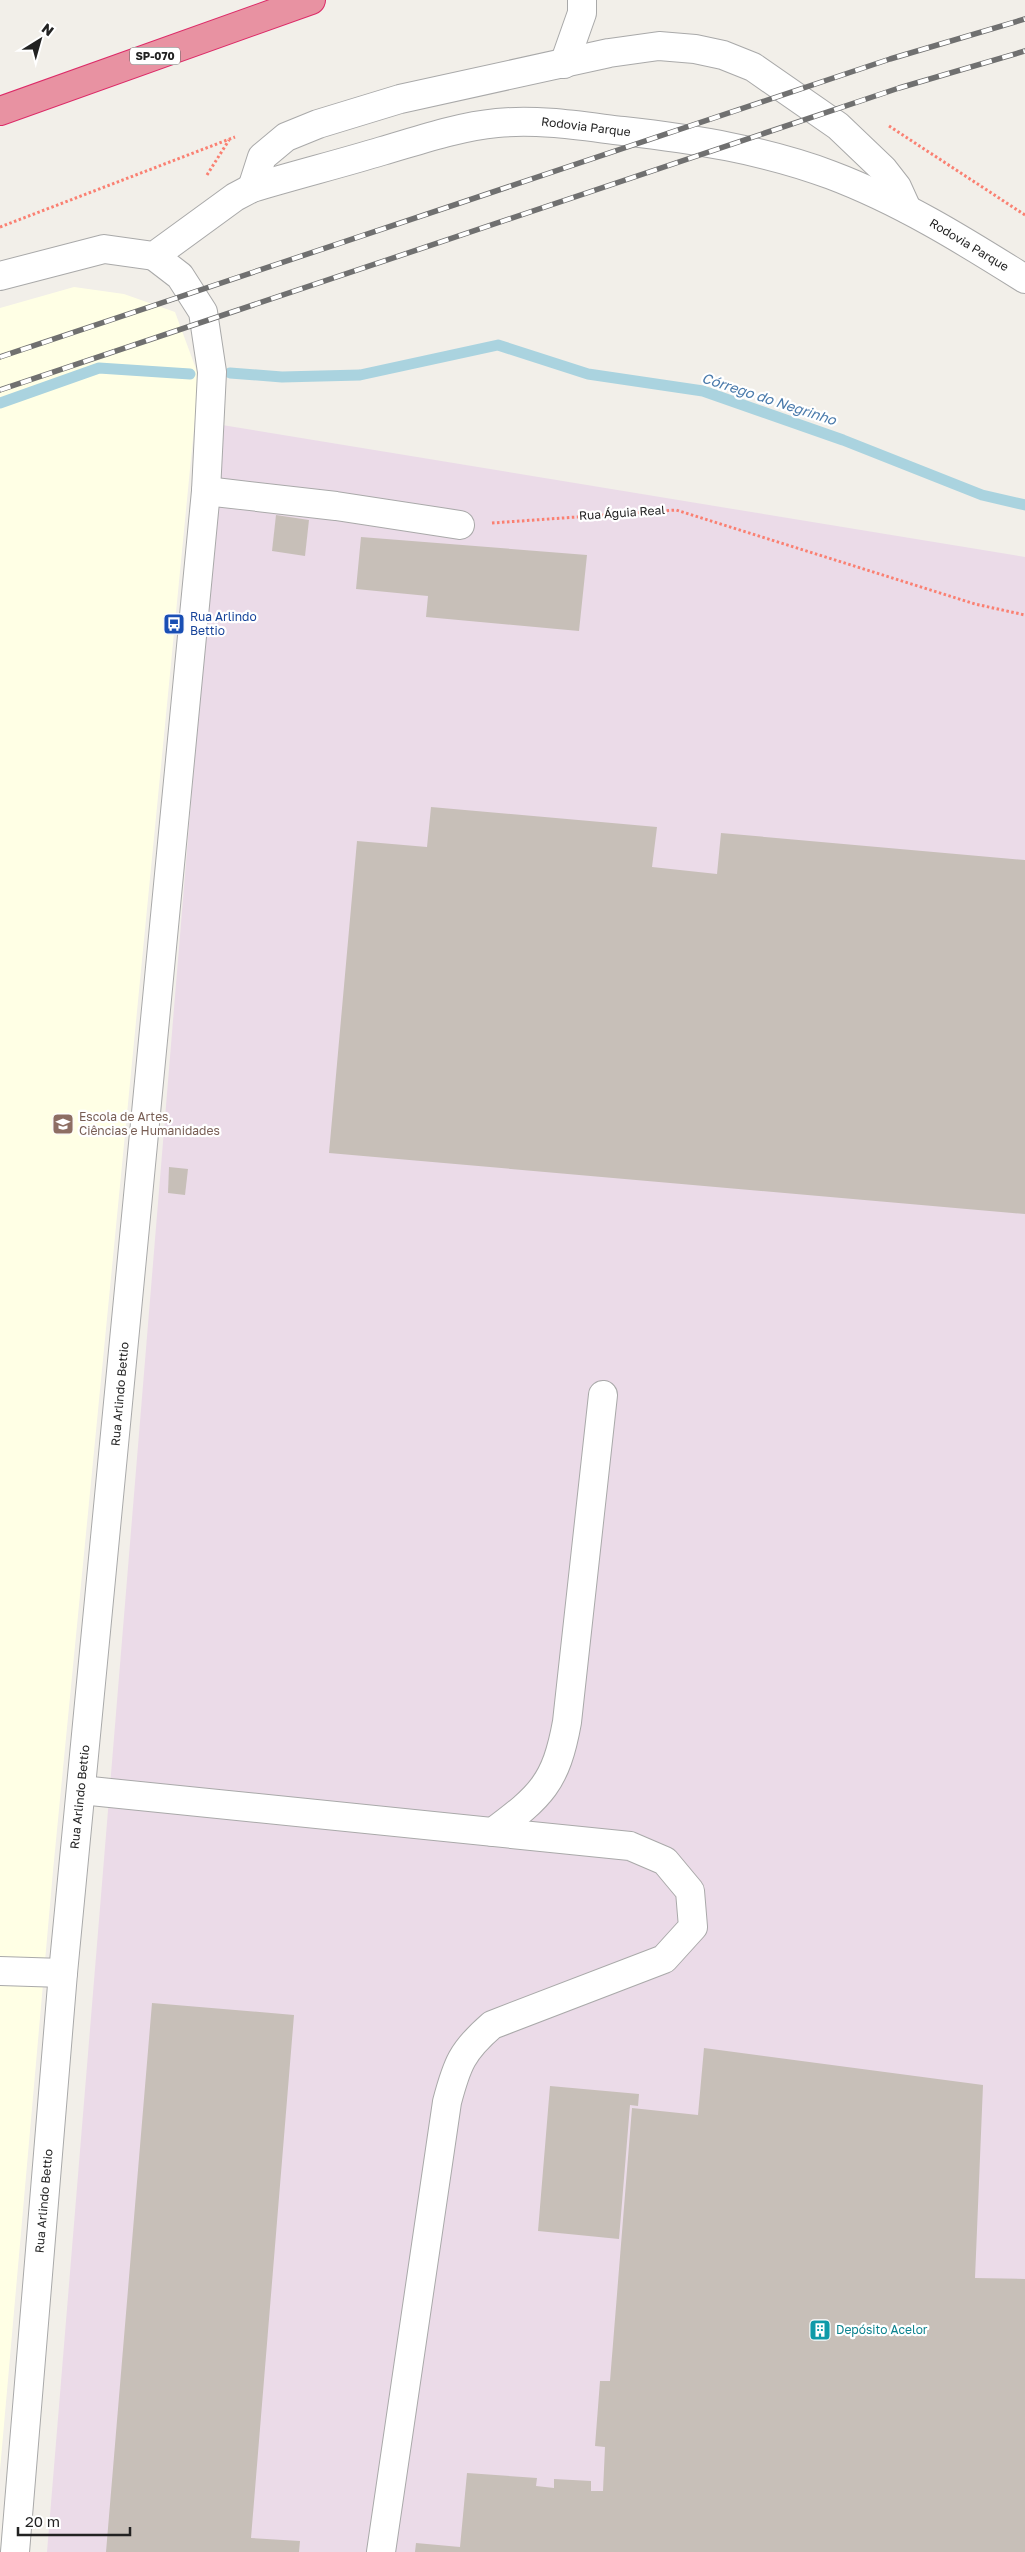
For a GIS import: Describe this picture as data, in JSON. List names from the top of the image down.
{
  "streets": {
    "highway": ["SP-070"],
    "street": ["Rodovia Parque", "Rua Arlindo Bettio"],
    "path": ["Rua Águia Real"]
  },
  "crossings": [
    ["Rodovia Parque", "Rua Arlindo Bettio"]
  ],
  "water": ["Córrego do Negrinho"],
  "places": {
    "bus stop": ["Rua Arlindo Bettio"],
    "school or university": ["Escola de Artes, Ciências e Humanidades"],
    "building": ["Depósito Acelor"]
  },
  "scale_bar": "20 m",
  "north": "top right"
}
